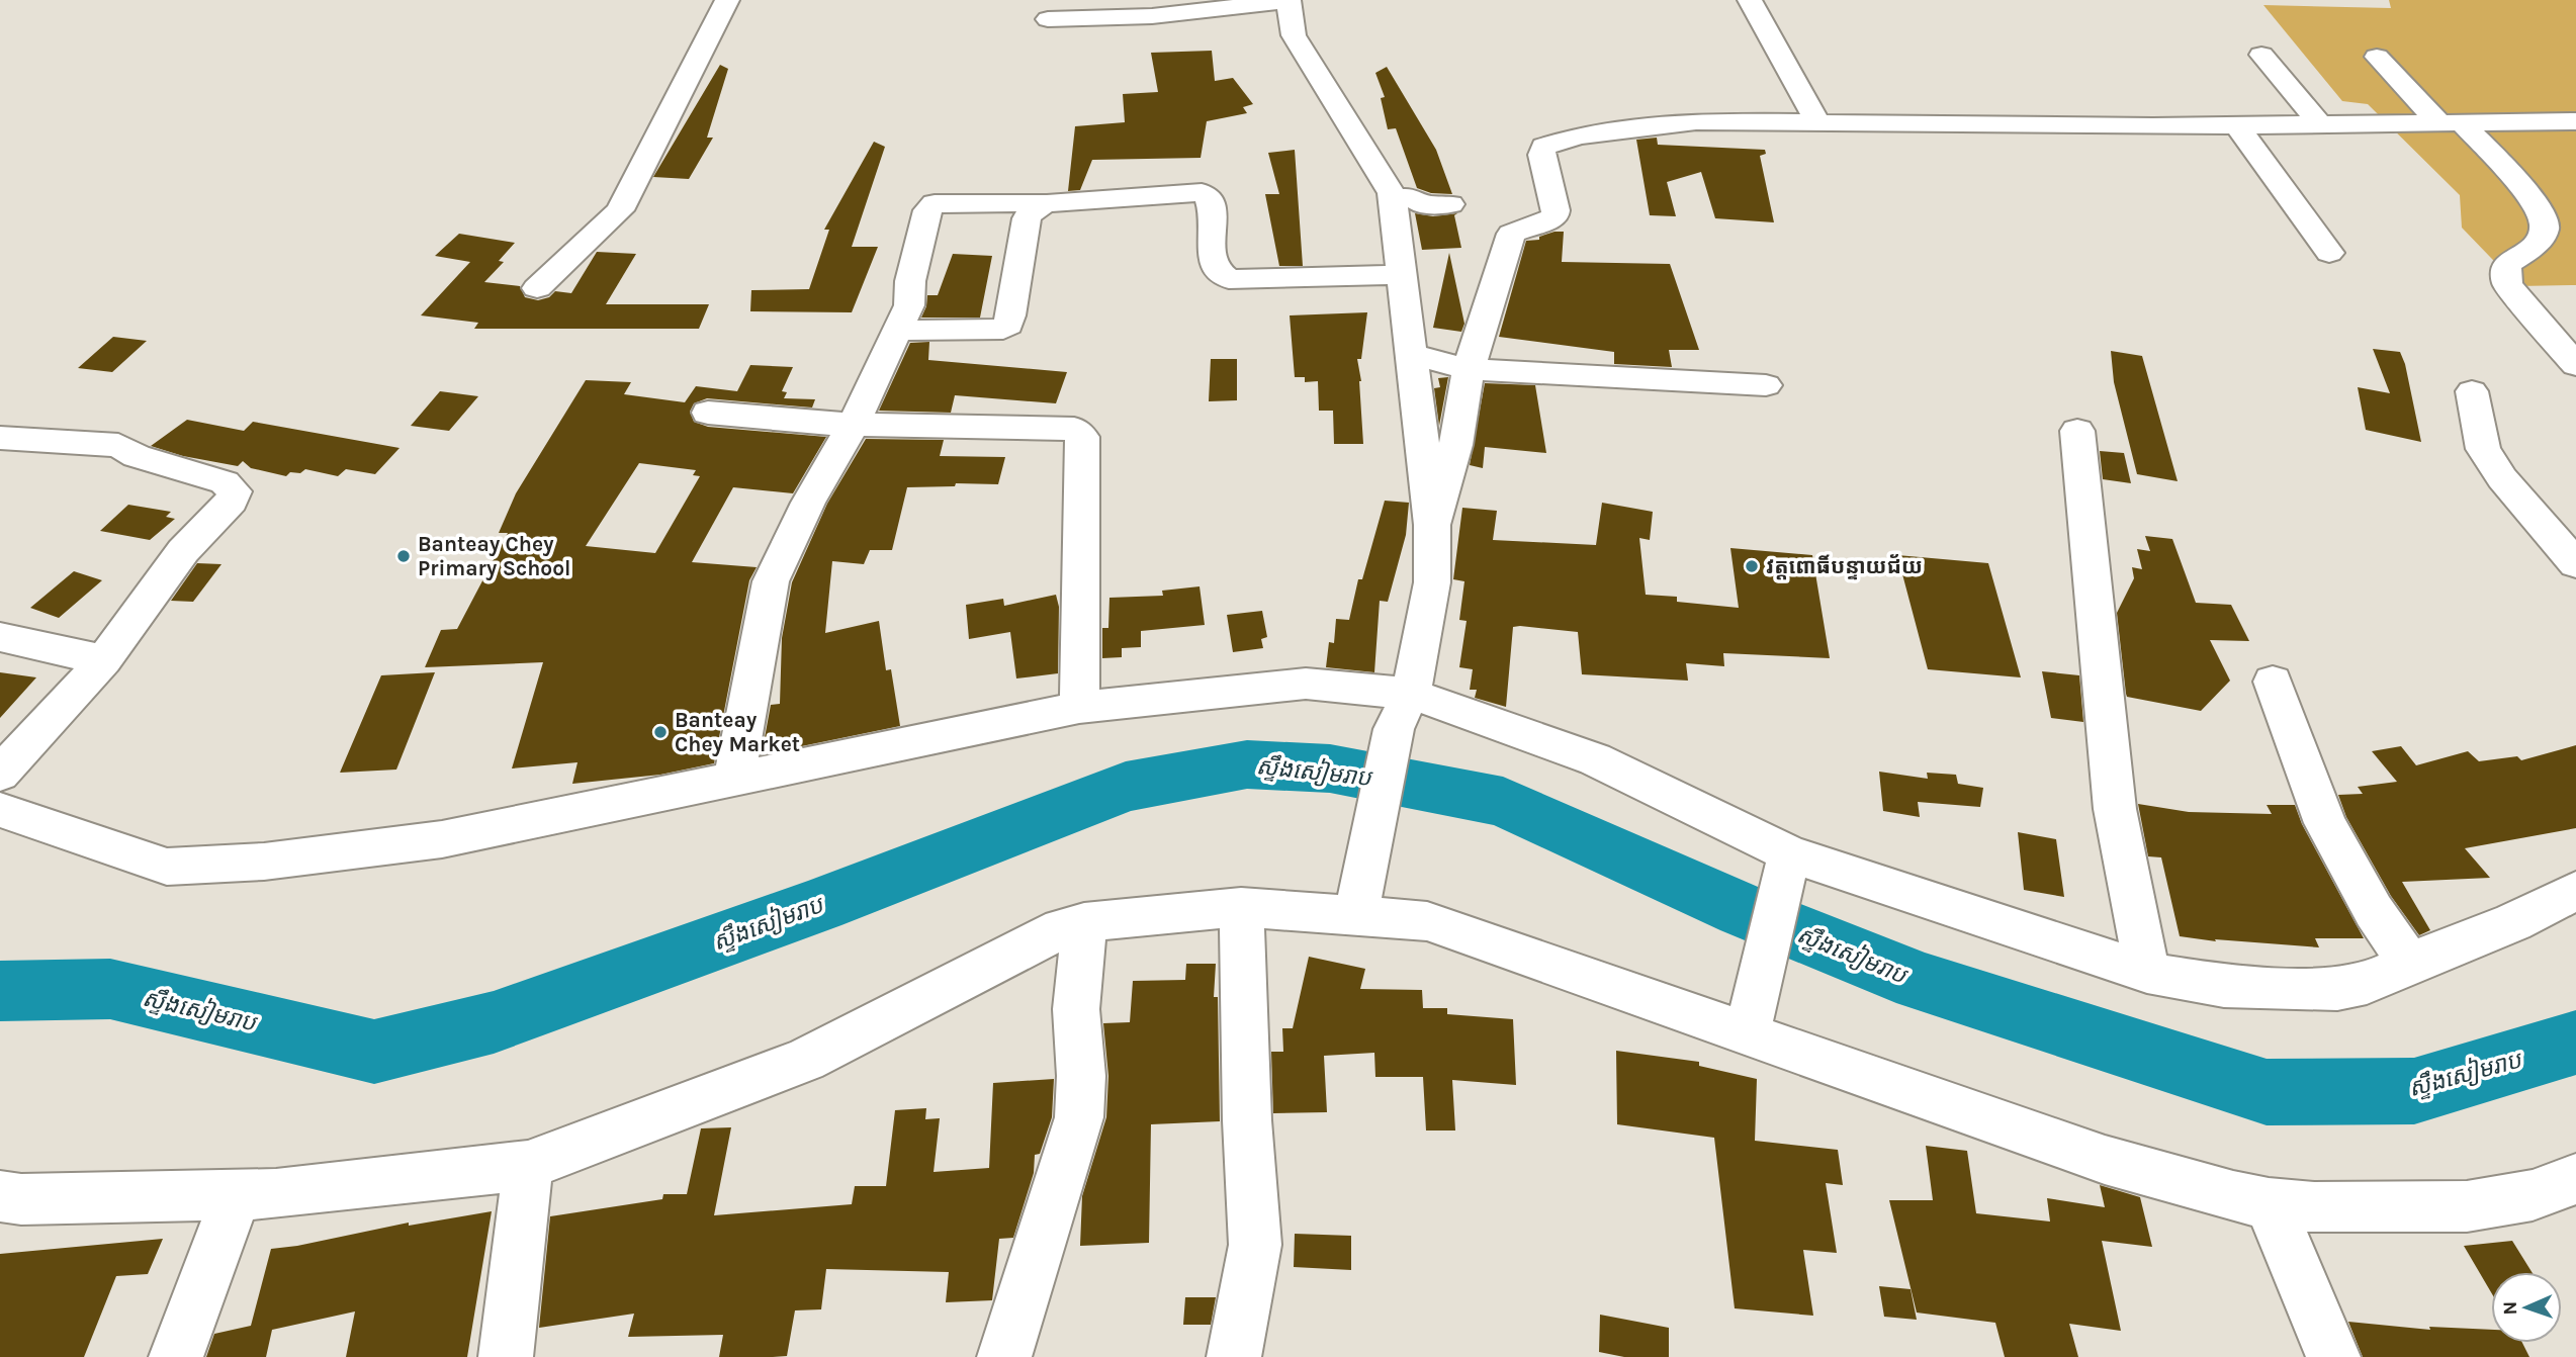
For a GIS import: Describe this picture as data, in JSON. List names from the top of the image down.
{
  "water": ["ស្ទឹងសៀមរាប"],
  "places": ["Banteay Chey Primary School", "វត្តពោធិ៍បន្ទាយជ័យ", "Banteay Chey Market"],
  "north": "left"
}
